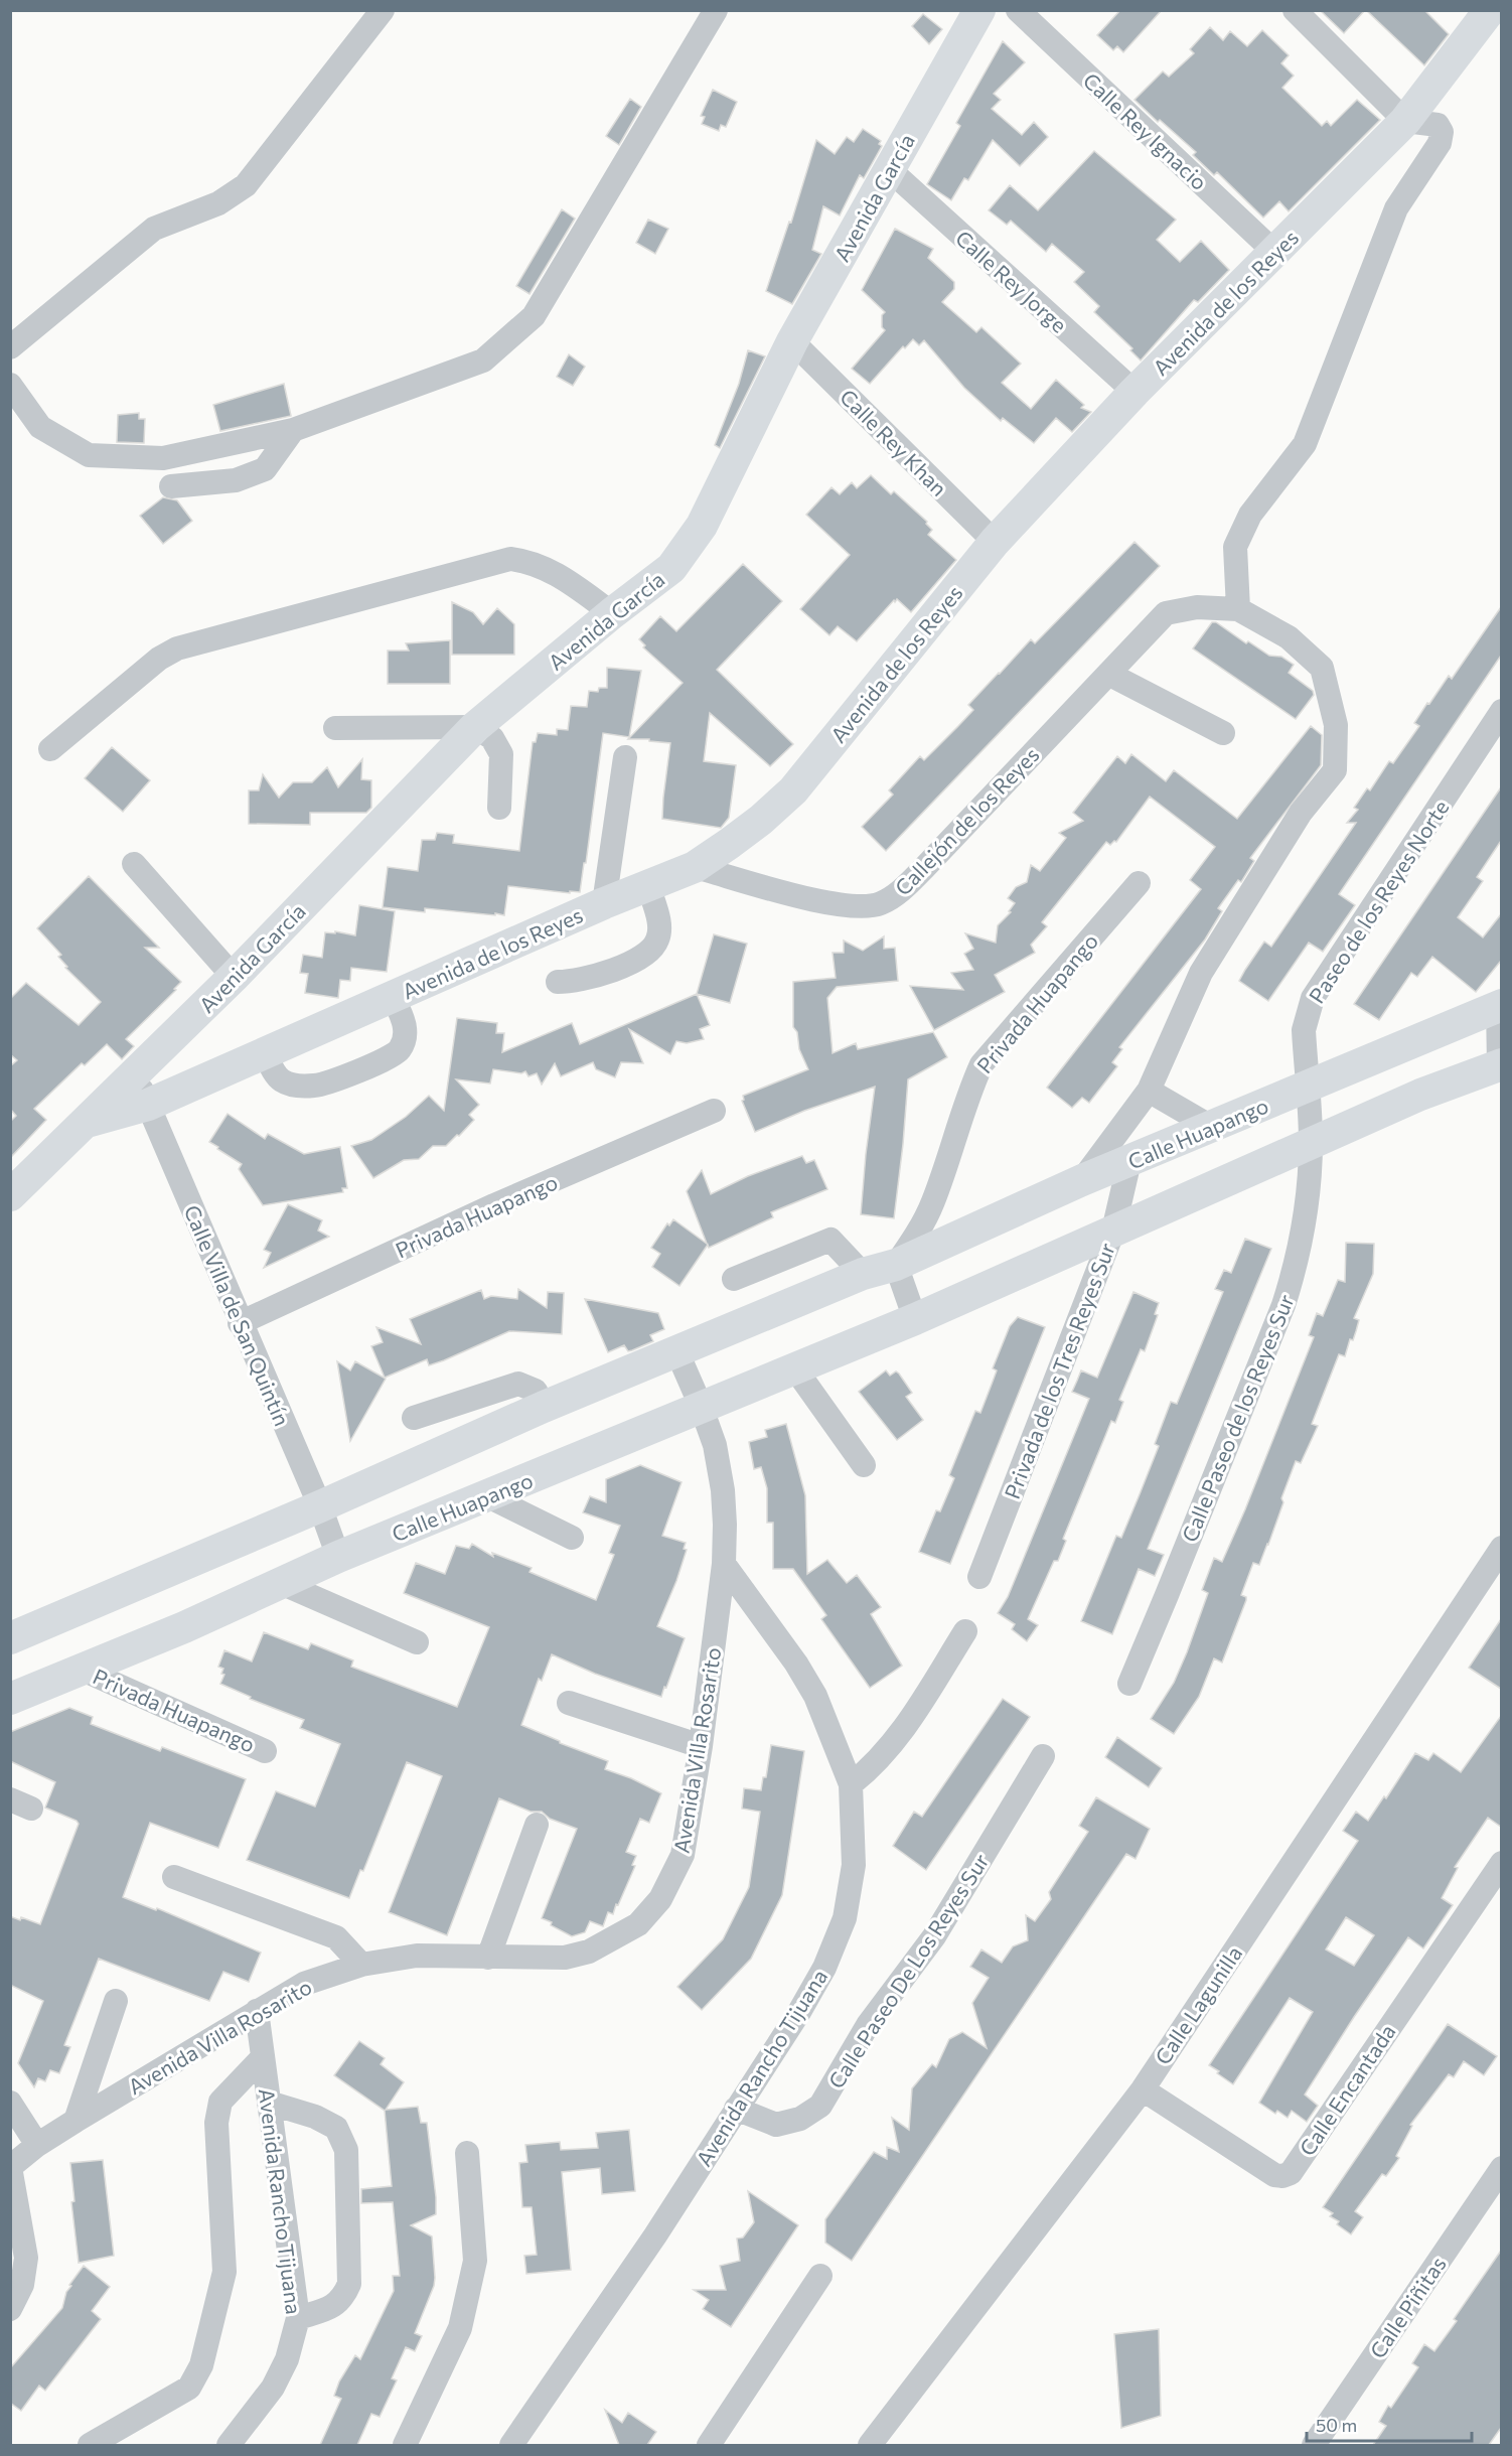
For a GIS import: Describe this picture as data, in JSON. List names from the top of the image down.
{
  "streets": {
    "main road": ["Avenida García", "Avenida de los Reyes", "Calle Huapango"],
    "street": [
      "Calle Rey Ignacio",
      "Calle Rey Jorge",
      "Calle Rey Khan",
      "Callejón de los Reyes",
      "Paseo de los Reyes Norte",
      "Privada Huapango",
      "Calle Villa de San Quintín",
      "Privada de los Tres Reyes Sur",
      "Calle Paseo de los Reyes Sur",
      "Avenida Villa Rosarito",
      "Calle Paseo De Los Reyes Sur",
      "Calle Lagunilla",
      "Avenida Rancho Tijuana",
      "Calle Encantada",
      "Calle Piñitas"
    ]
  },
  "crossings": [
    ["Calle Rey Ignacio", "Avenida de los Reyes"],
    ["Avenida García", "Calle Rey Jorge"],
    ["Avenida García", "Avenida de los Reyes"],
    ["Avenida García", "Calle Rey Khan"],
    ["Avenida García", "Calle Villa de San Quintín"],
    ["Calle Rey Jorge", "Avenida de los Reyes"],
    ["Avenida de los Reyes", "Calle Rey Khan"],
    ["Avenida de los Reyes", "Callejón de los Reyes"],
    ["Avenida de los Reyes", "Calle Villa de San Quintín"],
    ["Paseo de los Reyes Norte", "Calle Huapango"],
    ["Paseo de los Reyes Norte", "Calle Paseo de los Reyes Sur"],
    ["Privada Huapango", "Calle Huapango"],
    ["Privada Huapango", "Calle Villa de San Quintín"],
    ["Calle Huapango", "Calle Villa de San Quintín"],
    ["Calle Huapango", "Privada de los Tres Reyes Sur"],
    ["Calle Huapango", "Calle Paseo de los Reyes Sur"],
    ["Calle Huapango", "Avenida Villa Rosarito"],
    ["Avenida Villa Rosarito", "Avenida Rancho Tijuana"],
    ["Calle Paseo De Los Reyes Sur", "Avenida Rancho Tijuana"],
    ["Calle Lagunilla", "Calle Encantada"]
  ],
  "scale_bar": "50 m"
}
